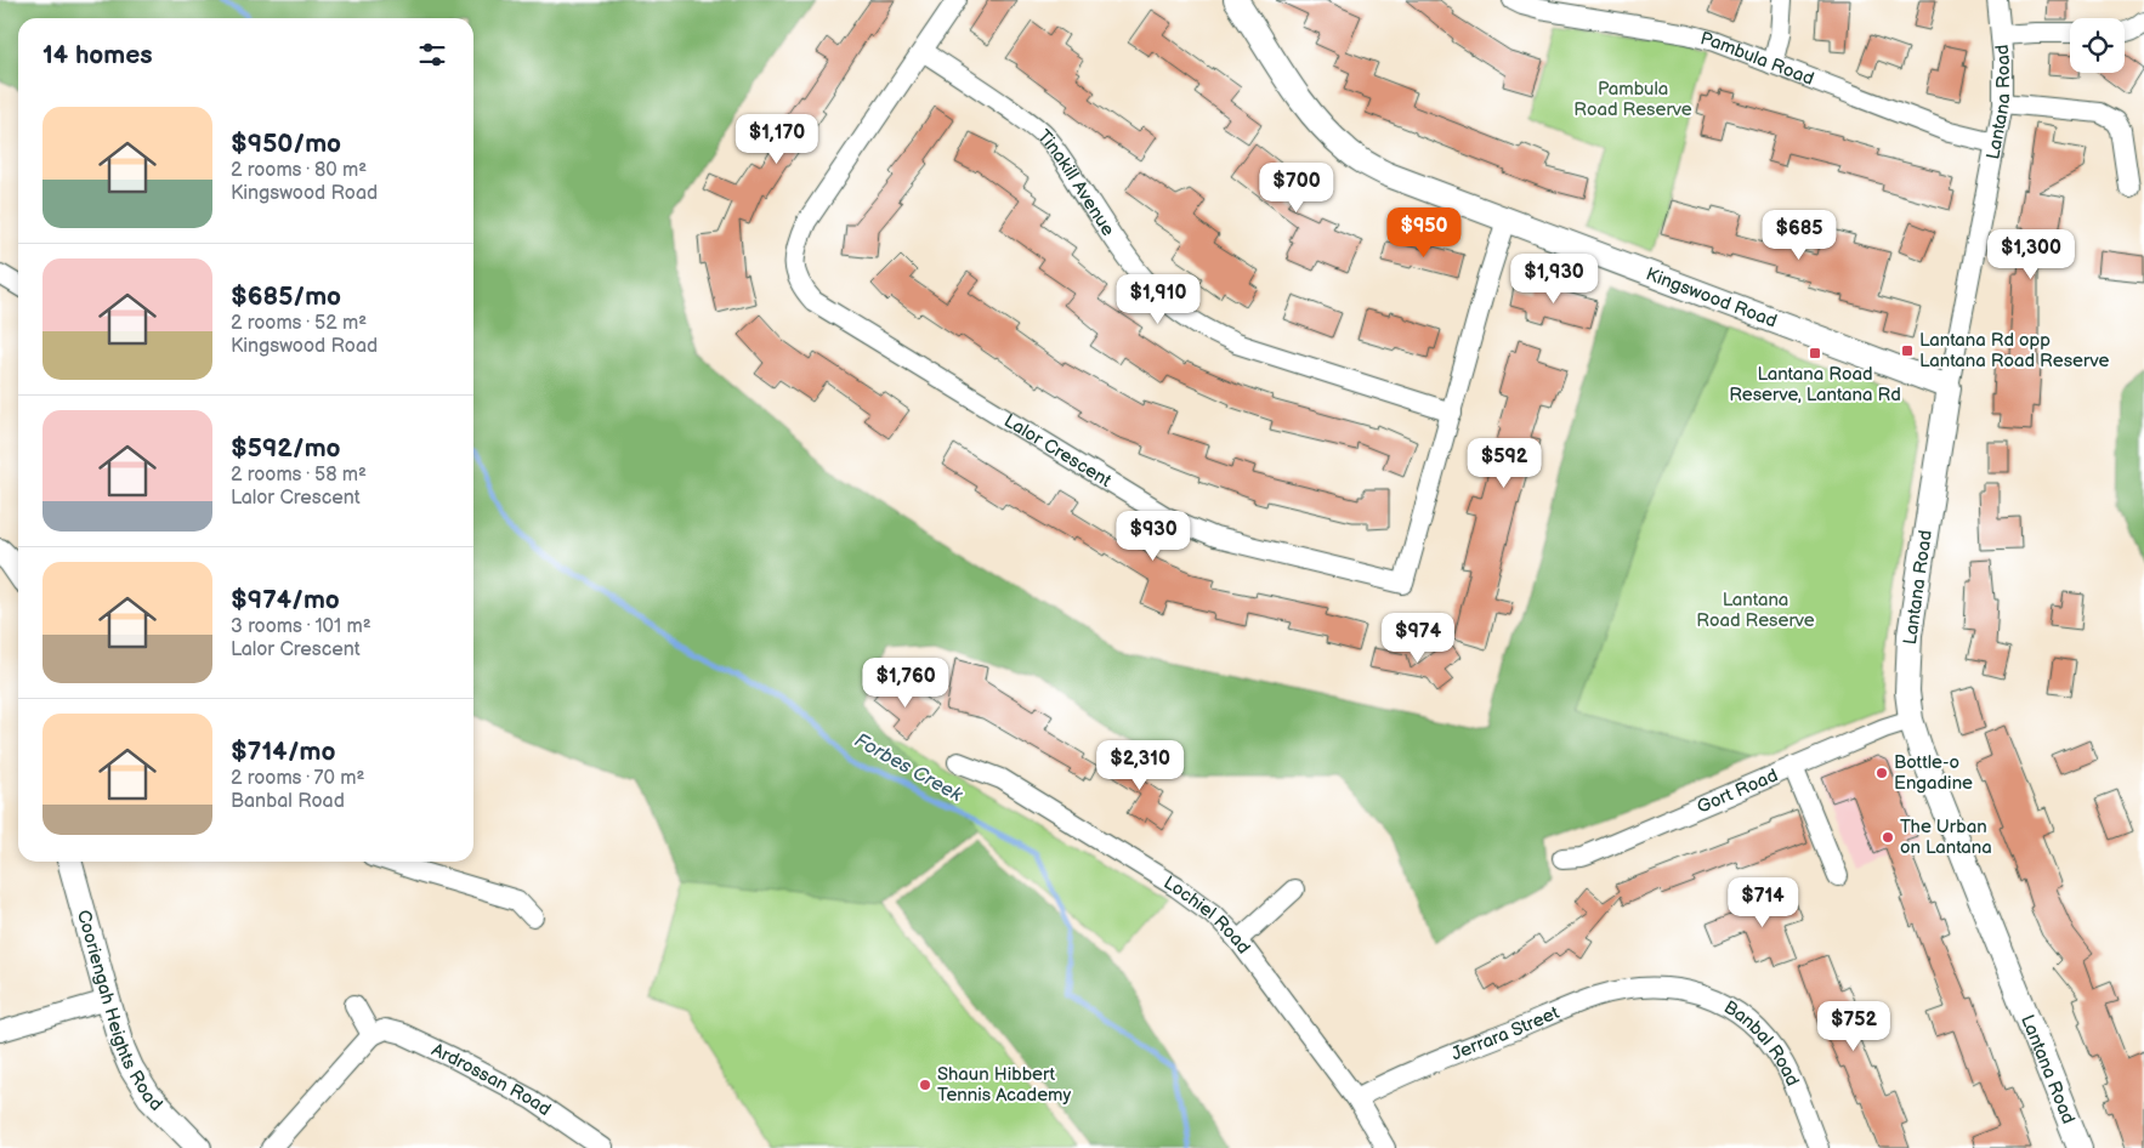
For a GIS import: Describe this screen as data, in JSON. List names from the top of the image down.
{
  "streets": {
    "street": [
      "Pambula Road",
      "Lantana Road",
      "Tinakill Avenue",
      "Kingswood Road",
      "Lalor Crescent",
      "Gort Road",
      "Lochiel Road",
      "Cooriengah Heights Road",
      "Jerrara Street",
      "Banbal Road",
      "Ardrossan Road"
    ]
  },
  "crossings": [
    ["Pambula Road", "Lantana Road"],
    ["Lantana Road", "Kingswood Road"],
    ["Lantana Road", "Gort Road"],
    ["Tinakill Avenue", "Lalor Crescent"],
    ["Kingswood Road", "Lalor Crescent"],
    ["Lochiel Road", "Jerrara Street"],
    ["Jerrara Street", "Banbal Road"]
  ],
  "water": ["Forbes Creek"],
  "parks": ["Pambula Road Reserve", "Lantana Road Reserve"],
  "places": {
    "transit": ["Lantana Rd opp Lantana Road Reserve", "Lantana Road Reserve, Lantana Rd"],
    "other": ["Bottle-o Engadine", "The Urban on Lantana", "Shaun Hibbert Tennis Academy"]
  },
  "page": {
    "heading": "14 homes",
    "list": [
      {
        "name": "$950/mo",
        "note": "2 rooms · 80 m² · Kingswood Road"
      },
      {
        "name": "$685/mo",
        "note": "2 rooms · 52 m² · Kingswood Road"
      },
      {
        "name": "$592/mo",
        "note": "2 rooms · 58 m² · Lalor Crescent"
      },
      {
        "name": "$974/mo",
        "note": "3 rooms · 101 m² · Lalor Crescent"
      },
      {
        "name": "$714/mo",
        "note": "2 rooms · 70 m² · Banbal Road"
      }
    ],
    "price": [
      "$1,170",
      "$700",
      "$950",
      "$685",
      "$1,300",
      "$1,930",
      "$1,910",
      "$592",
      "$930",
      "$974",
      "$1,760",
      "$2,310",
      "$714",
      "$752"
    ]
  }
}
